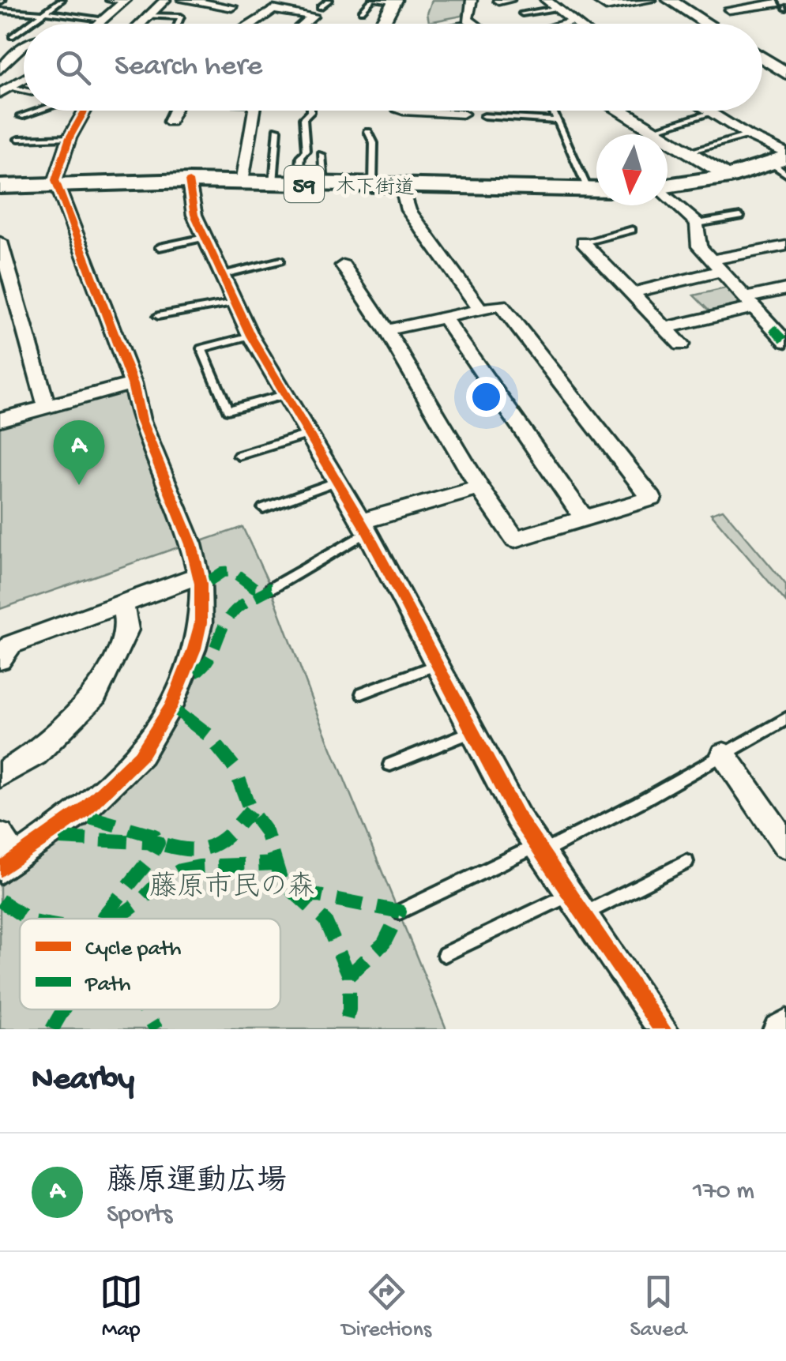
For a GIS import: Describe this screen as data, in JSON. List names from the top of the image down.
{
  "streets": {
    "main road": ["59", "木下街道"]
  },
  "parks": ["藤原市民の森"],
  "legend": ["Cycle path", "Path"],
  "north": "bottom",
  "page": {
    "search": "Search here",
    "pins": "A",
    "heading": "Nearby",
    "list": [
      {
        "mark": "A",
        "name": "藤原運動広場",
        "note": "Sports",
        "value": "170 m"
      }
    ],
    "nav": ["Map", "Directions", "Saved"]
  }
}
